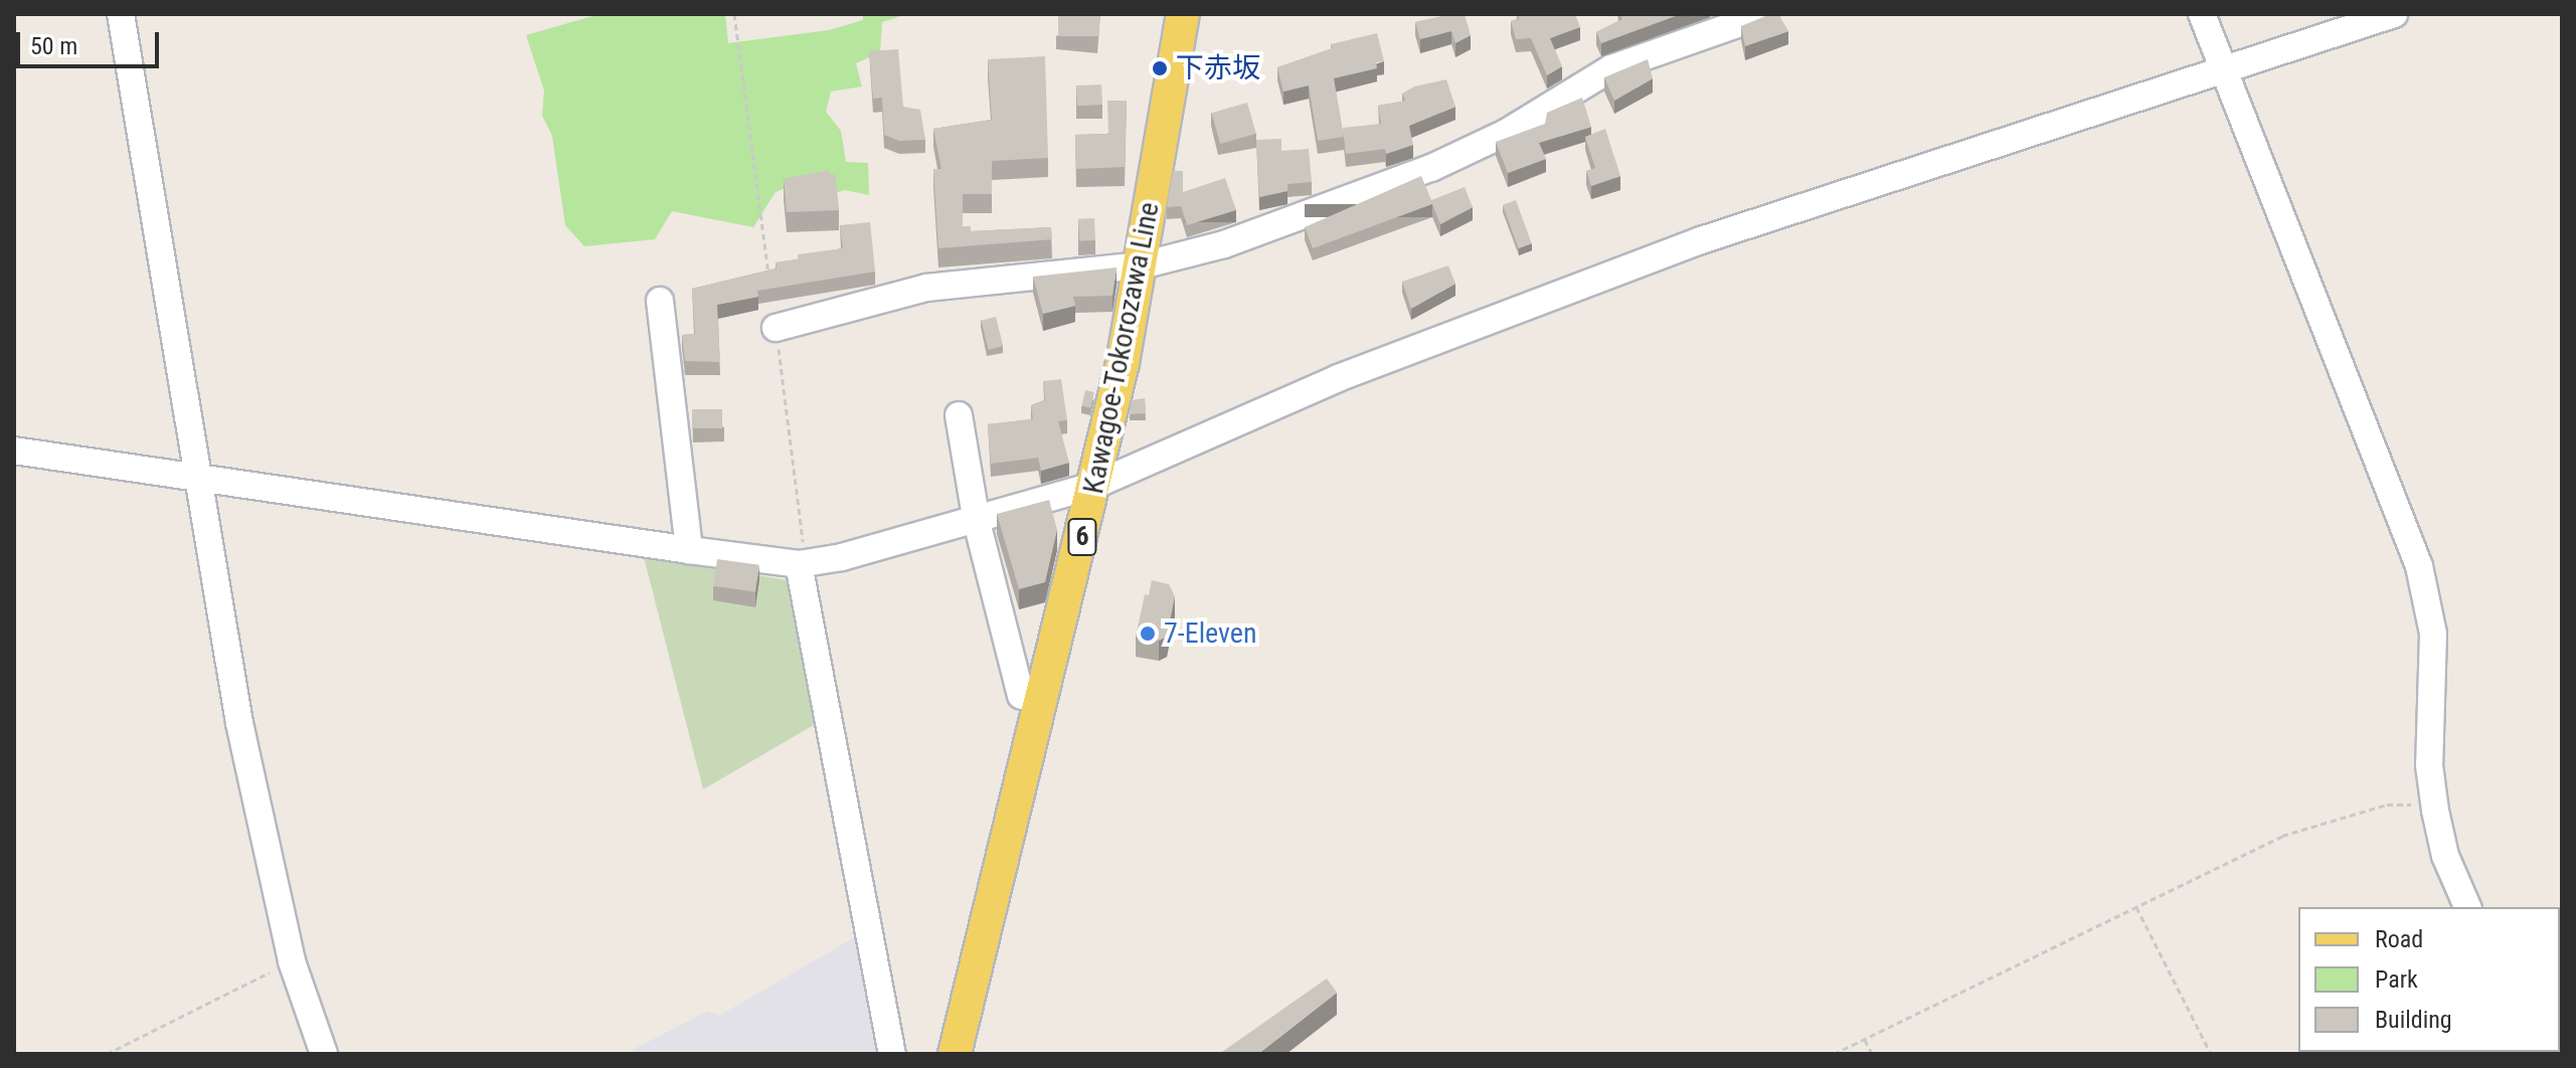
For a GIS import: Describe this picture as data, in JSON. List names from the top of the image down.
{
  "streets": {
    "main road": ["Kawagoe-Tokorozawa Line", "6"]
  },
  "places": ["下赤坂", "7-Eleven"],
  "legend": ["Road", "Park", "Building"],
  "scale_bar": "50 m"
}
